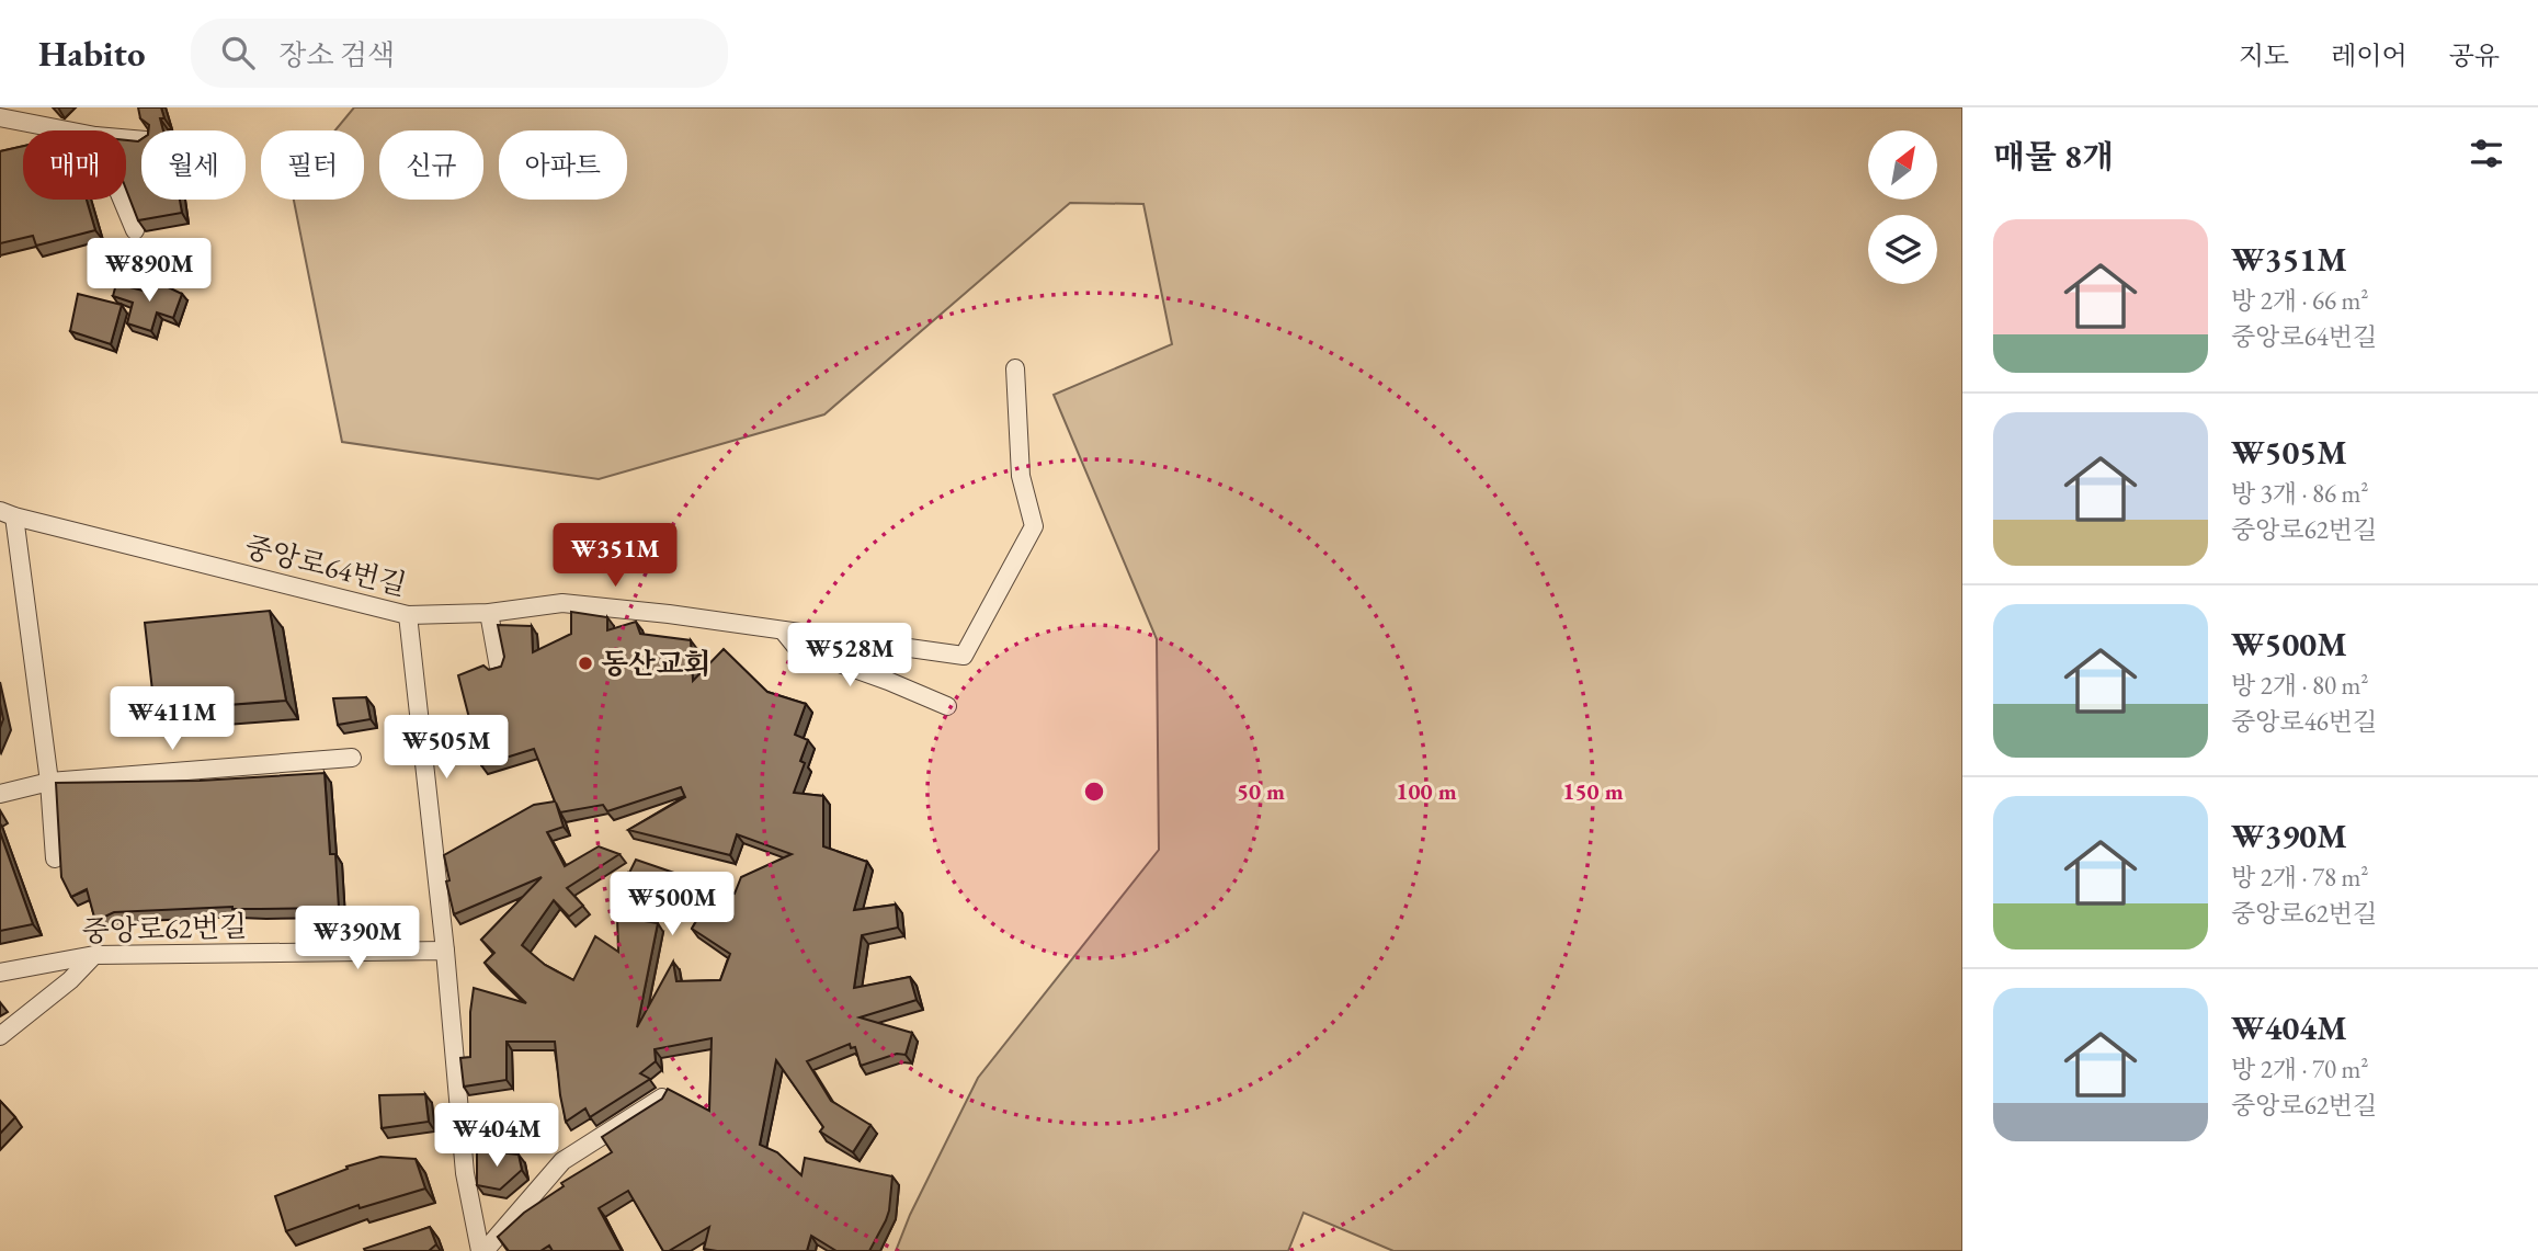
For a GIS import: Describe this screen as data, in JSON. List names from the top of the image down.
{
  "streets": {
    "street": ["중앙로64번길", "중앙로62번길"]
  },
  "places": ["동산교회"],
  "north": "top right",
  "page": {
    "header": "Habito",
    "search": "장소 검색",
    "nav": ["지도", "레이어", "공유"],
    "heading": "매물 8개",
    "chip": [
      "매매",
      "월세",
      "필터",
      "신규",
      "아파트"
    ],
    "list": [
      {
        "name": "₩351M",
        "note": "방 2개 · 66 m² · 중앙로64번길"
      },
      {
        "name": "₩505M",
        "note": "방 3개 · 86 m² · 중앙로62번길"
      },
      {
        "name": "₩500M",
        "note": "방 2개 · 80 m² · 중앙로46번길"
      },
      {
        "name": "₩390M",
        "note": "방 2개 · 78 m² · 중앙로62번길"
      },
      {
        "name": "₩404M",
        "note": "방 2개 · 70 m² · 중앙로62번길"
      }
    ],
    "price": [
      "₩890M",
      "₩351M",
      "₩528M",
      "₩411M",
      "₩505M",
      "₩500M",
      "₩390M",
      "₩404M"
    ]
  },
  "rings": ["50 m", "100 m", "150 m"]
}
